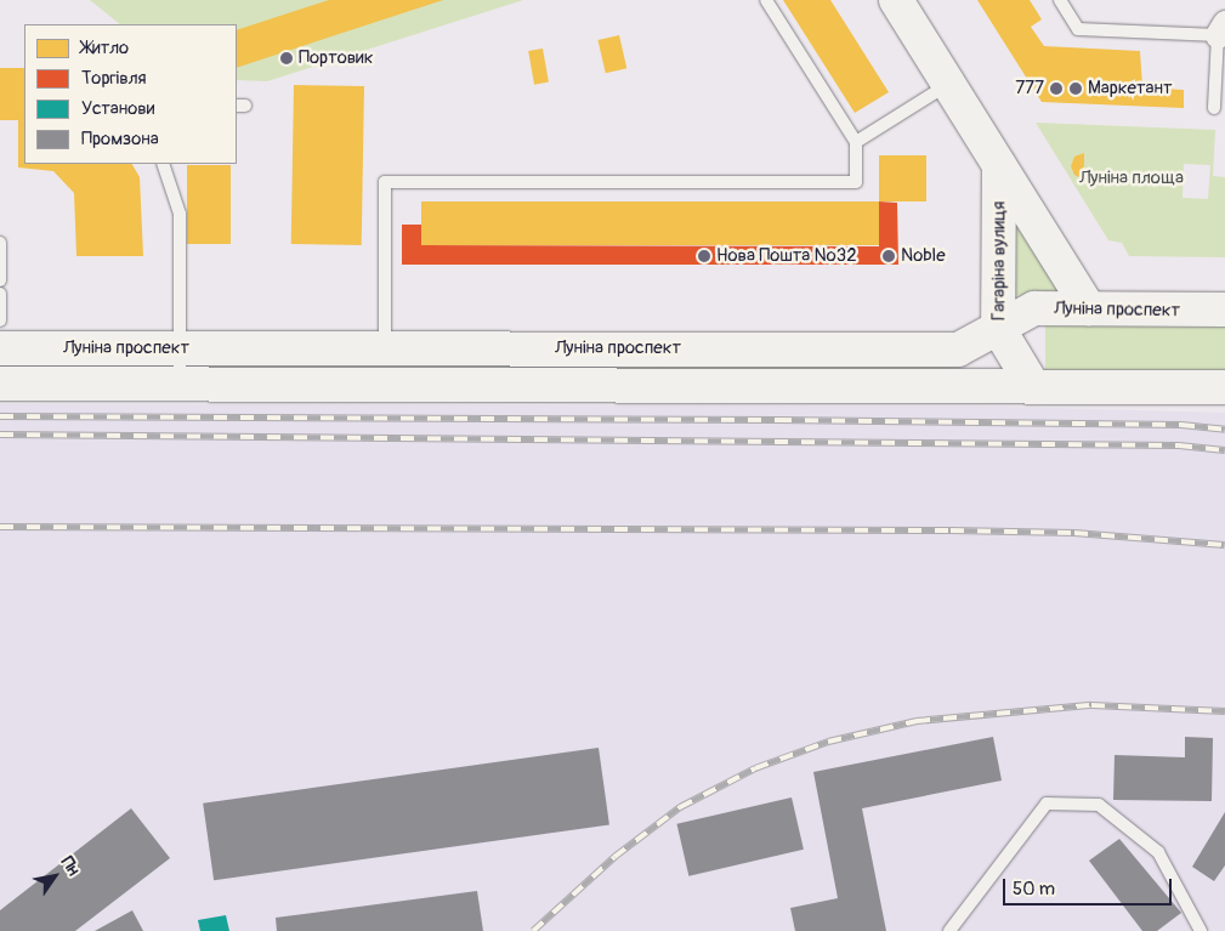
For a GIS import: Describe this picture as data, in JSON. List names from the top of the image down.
{
  "streets": {
    "main road": ["Гагаріна вулиця", "Луніна проспект"]
  },
  "crossings": [
    ["Гагаріна вулиця", "Луніна проспект"]
  ],
  "parks": ["Луніна площа"],
  "places": [
    "Портовик",
    "777",
    "Маркетант",
    "Нова Пошта №32",
    "Noble"
  ],
  "legend": [
    "Житло",
    "Торгівля",
    "Установи",
    "Промзона"
  ],
  "scale_bar": "50 m",
  "north": "top right"
}
